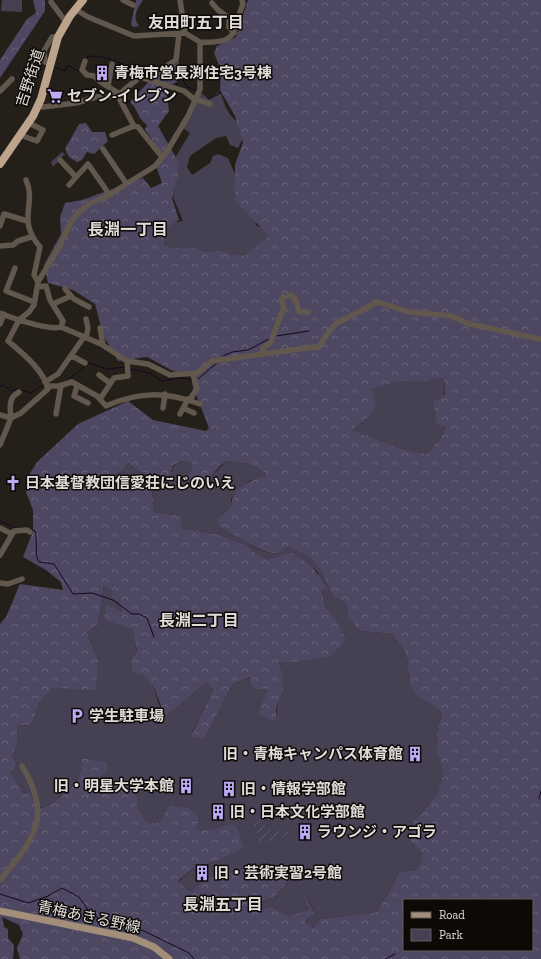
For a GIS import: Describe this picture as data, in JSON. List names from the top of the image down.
{
  "streets": {
    "highway": ["吉野街道"],
    "main road": ["青梅あきる野線"]
  },
  "districts": [
    "友田町五丁目",
    "長淵一丁目",
    "長淵二丁目",
    "長淵五丁目"
  ],
  "places": {
    "building": [
      "青梅市営長渕住宅3号棟",
      "旧・青梅キャンパス体育館",
      "旧・明星大学本館",
      "旧・情報学部館",
      "旧・日本文化学部館",
      "ラウンジ・アゴラ",
      "旧・芸術実習2号館"
    ],
    "supermarket": ["セブン-イレブン"],
    "church": ["日本基督教団信愛荘にじのいえ"],
    "parking": ["学生駐車場"]
  },
  "legend": ["Road", "Park"]
}
